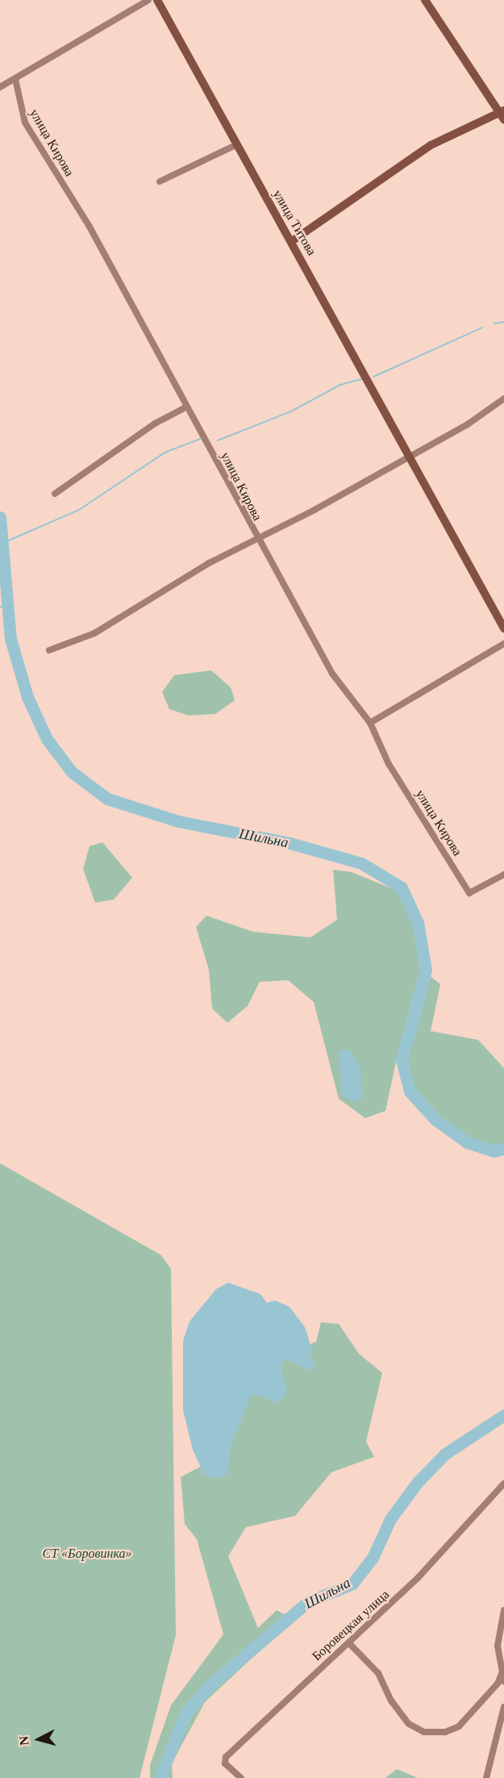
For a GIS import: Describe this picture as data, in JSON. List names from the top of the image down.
{
  "streets": {
    "street": ["улица Кирова", "улица Титова", "Боровецкая улица"]
  },
  "water": ["Шильна"],
  "parks": ["СТ «Боровинка»"],
  "north": "left"
}
